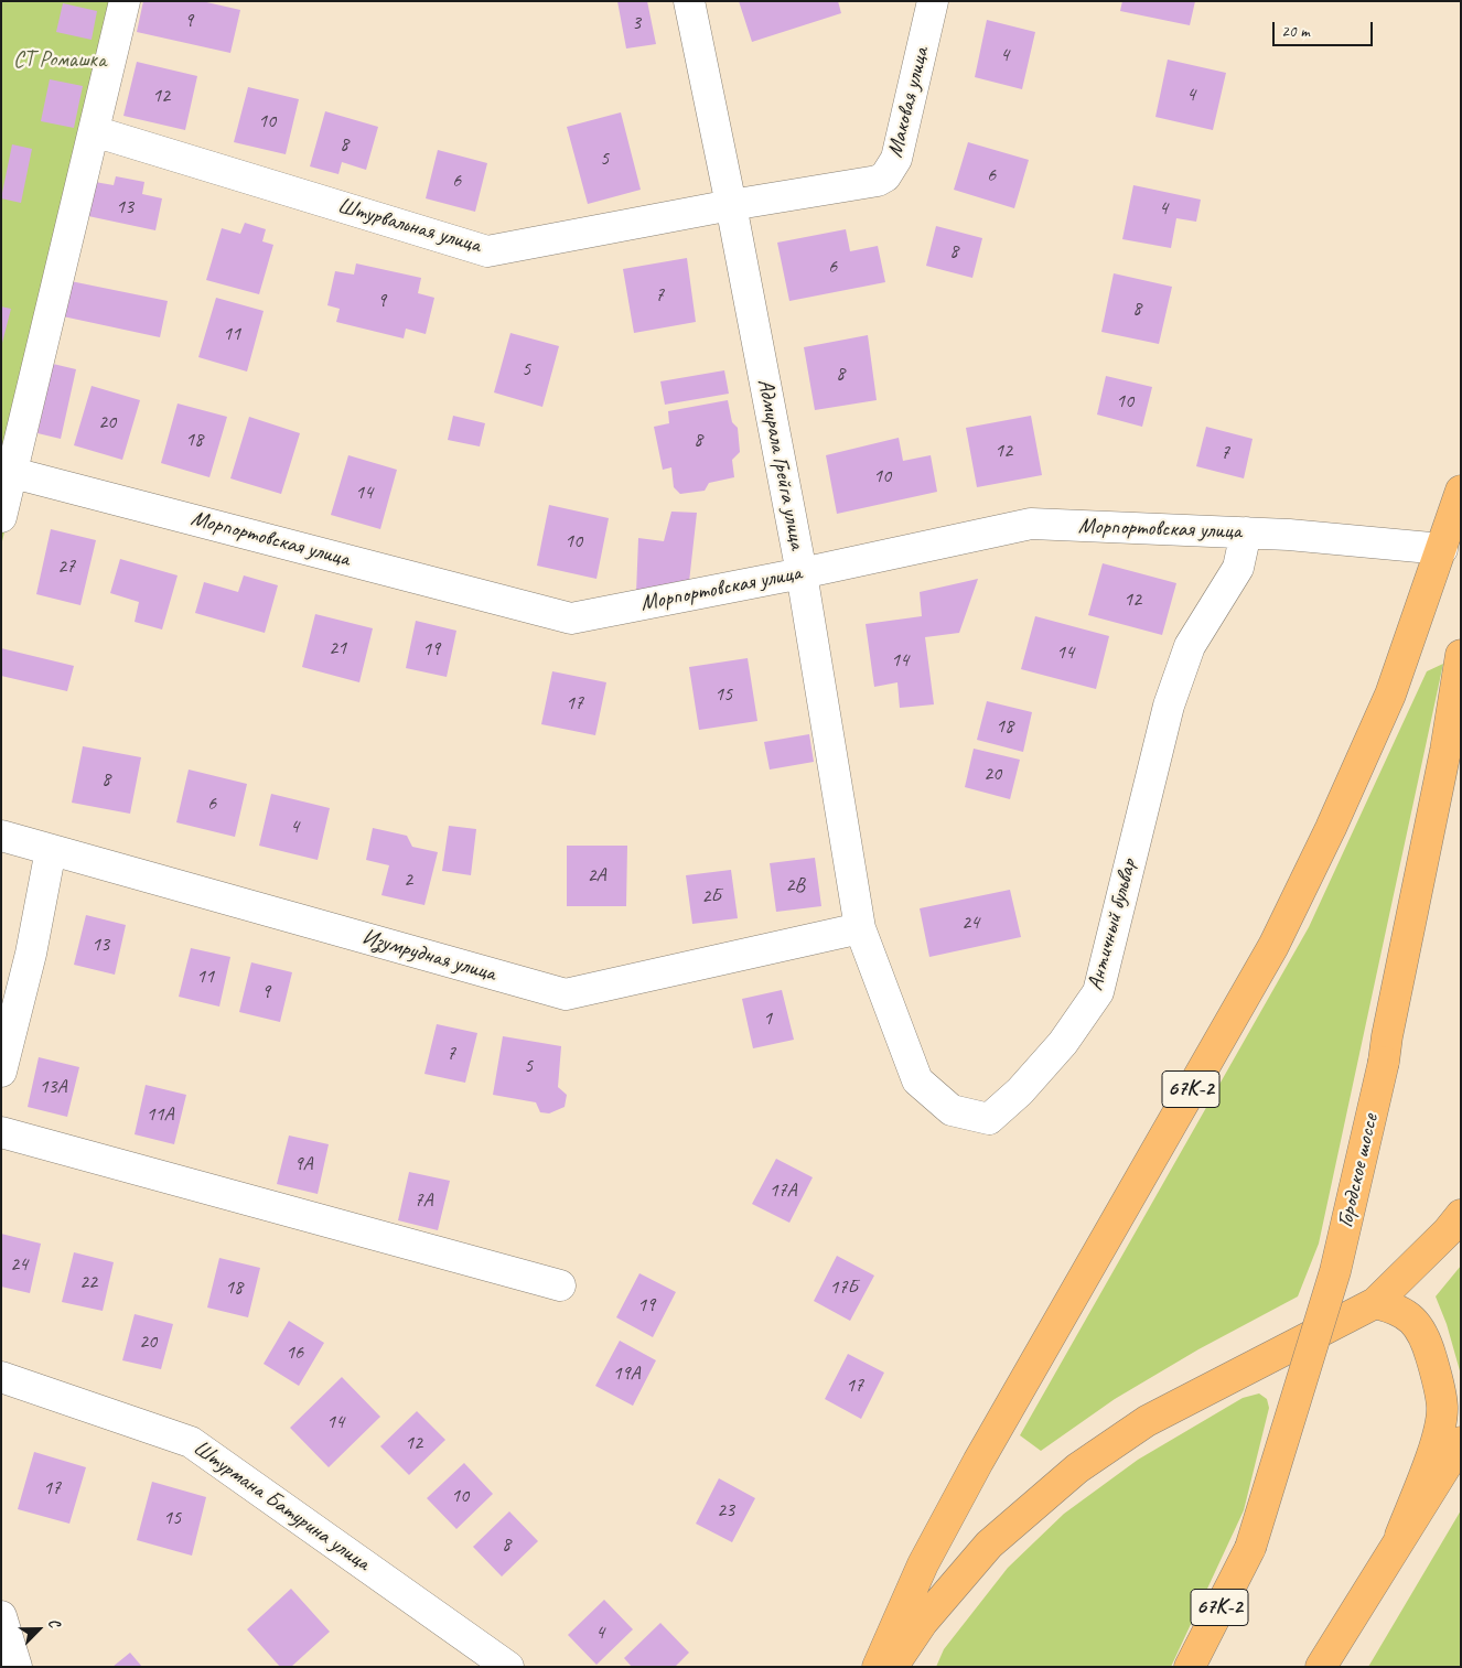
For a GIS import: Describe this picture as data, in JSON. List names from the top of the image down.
{
  "streets": {
    "main road": ["67К-2", "Городское шоссе"],
    "street": [
      "Маковая улица",
      "Штурвальная улица",
      "Адмирала Грейга улица",
      "Морпортовская улица",
      "Античный бульвар",
      "Изумрудная улица",
      "Штурмана Батурина улица"
    ]
  },
  "crossings": [
    ["Маковая улица", "Штурвальная улица"],
    ["Маковая улица", "Адмирала Грейга улица"],
    ["Штурвальная улица", "Адмирала Грейга улица"],
    ["Адмирала Грейга улица", "Морпортовская улица"],
    ["Адмирала Грейга улица", "Античный бульвар"],
    ["Адмирала Грейга улица", "Изумрудная улица"],
    ["Морпортовская улица", "Античный бульвар"],
    ["Морпортовская улица", "67К-2"],
    ["Античный бульвар", "Изумрудная улица"]
  ],
  "parks": ["СТ Ромашка"],
  "house_numbers": [
    "9",
    "3",
    "4",
    "4",
    "12",
    "10",
    "8",
    "5",
    "6",
    "6",
    "13",
    "4",
    "8",
    "6",
    "7",
    "9",
    "8",
    "11",
    "5",
    "8",
    "10",
    "20",
    "18",
    "8",
    "12",
    "7",
    "10",
    "14",
    "10",
    "27",
    "12",
    "21",
    "19",
    "14",
    "14",
    "15",
    "17",
    "18",
    "20",
    "8",
    "6",
    "4",
    "2А",
    "2",
    "2В",
    "2Б",
    "24",
    "13",
    "11",
    "9",
    "1",
    "7",
    "5",
    "13А",
    "11А",
    "9А",
    "17А",
    "7А",
    "24",
    "22",
    "18",
    "17Б",
    "19",
    "20",
    "16",
    "19А",
    "17",
    "14",
    "12",
    "17",
    "10",
    "23",
    "15",
    "8",
    "4"
  ],
  "scale_bar": "20 m",
  "north": "top right"
}
